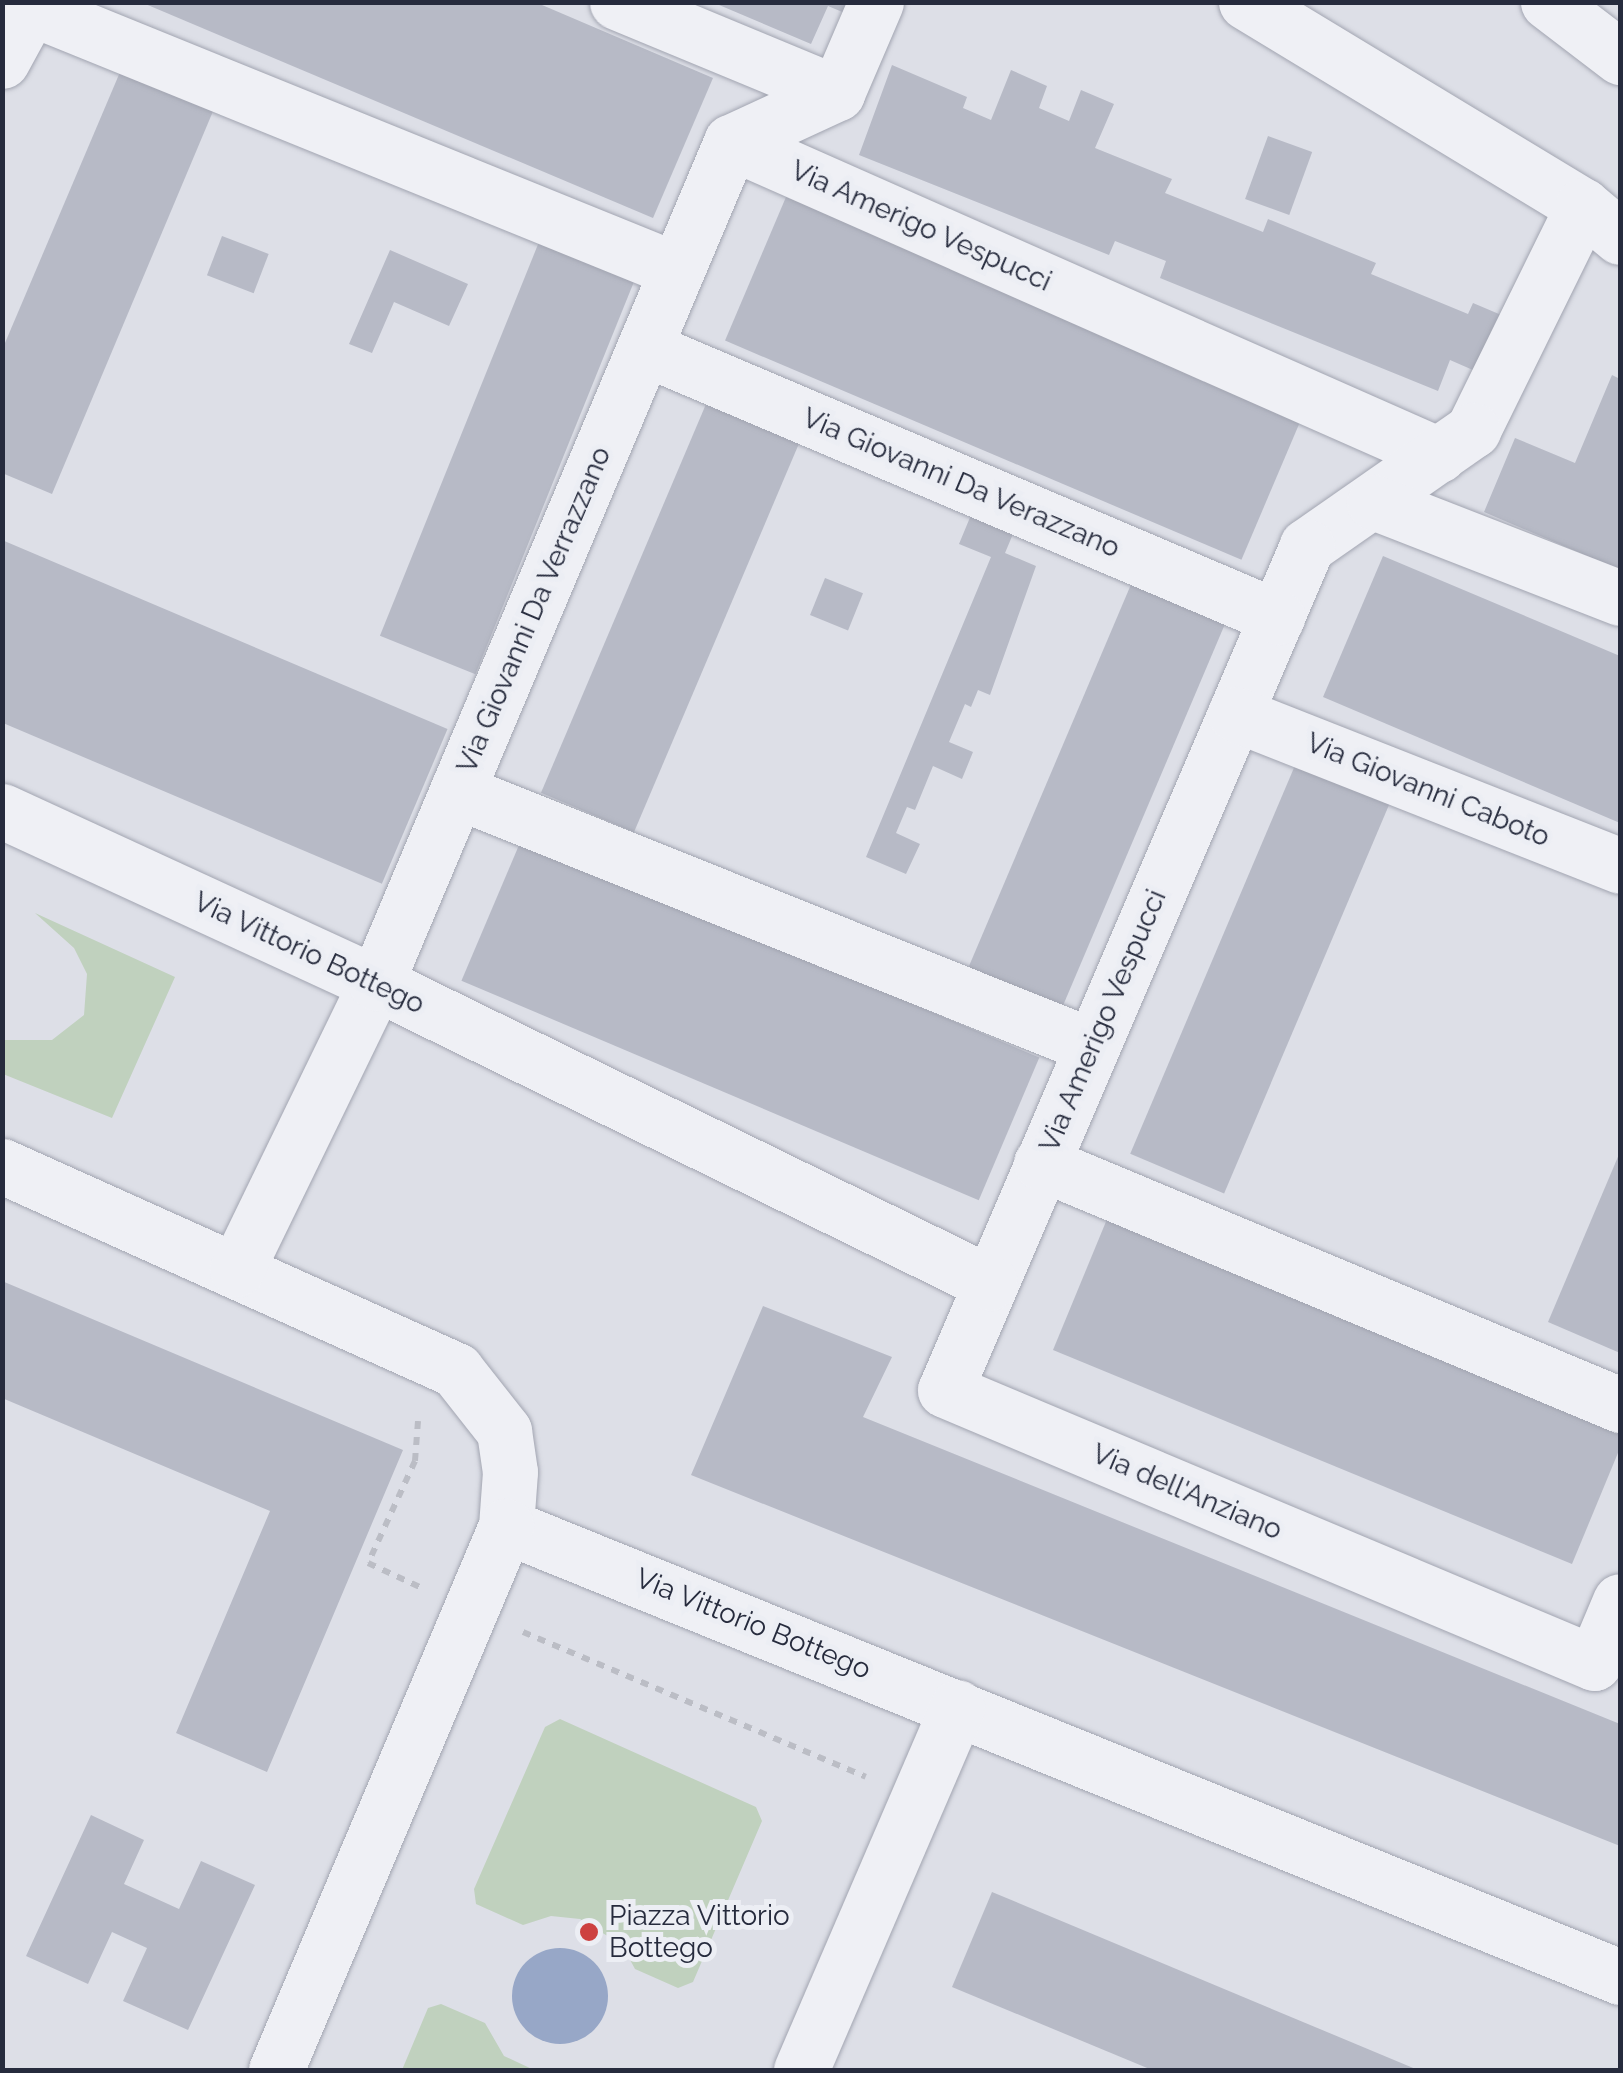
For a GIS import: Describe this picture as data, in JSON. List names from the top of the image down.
{
  "streets": {
    "street": [
      "Via Amerigo Vespucci",
      "Via Giovanni Da Verazzano",
      "Via Giovanni Da Verrazzano",
      "Via Giovanni Caboto",
      "Via Vittorio Bottego",
      "Via dell'Anziano"
    ]
  },
  "crossings": [
    ["Via Amerigo Vespucci", "Via Giovanni Da Verazzano"],
    ["Via Amerigo Vespucci", "Via Giovanni Da Verrazzano"],
    ["Via Amerigo Vespucci", "Via Giovanni Caboto"],
    ["Via Amerigo Vespucci", "Via dell'Anziano"],
    ["Via Giovanni Da Verazzano", "Via Giovanni Da Verrazzano"],
    ["Via Giovanni Da Verrazzano", "Via Vittorio Bottego"],
    ["Via Vittorio Bottego", "Via dell'Anziano"]
  ],
  "places": ["Piazza Vittorio Bottego"]
}
